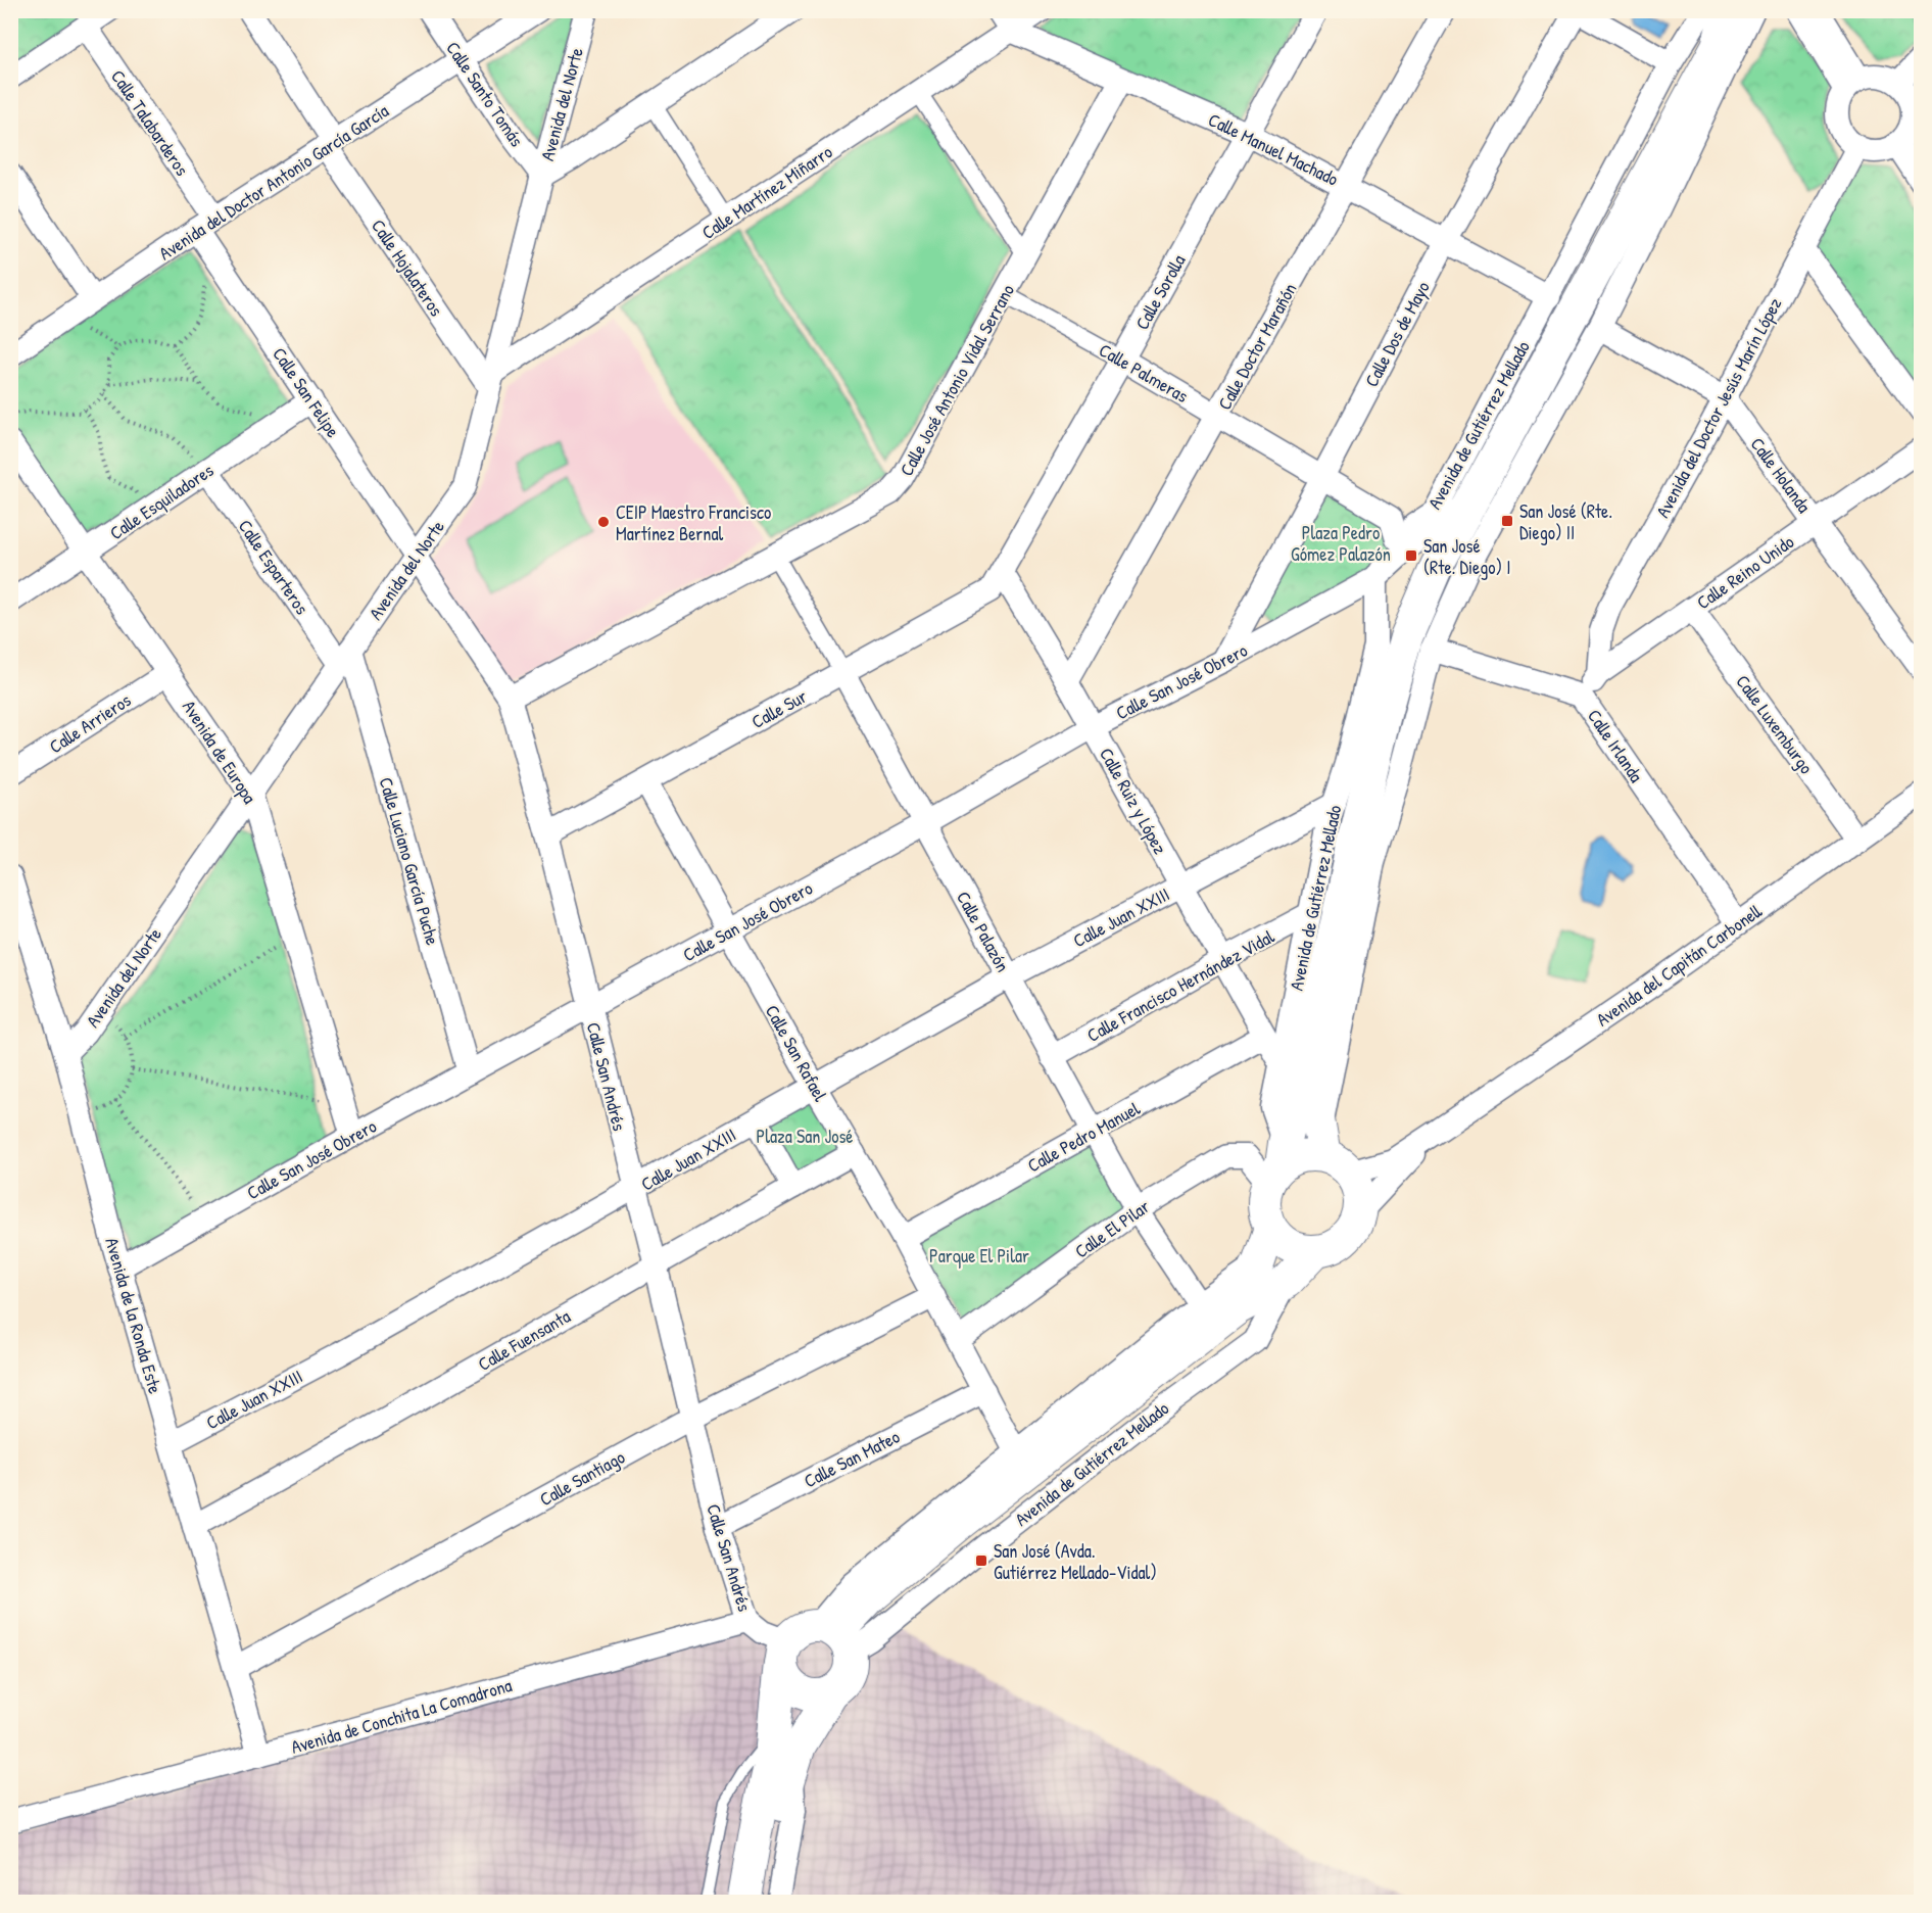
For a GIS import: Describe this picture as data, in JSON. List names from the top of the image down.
{
  "streets": {
    "main road": ["Avenida de Gutiérrez Mellado"],
    "street": [
      "Calle Santo Tomás",
      "Avenida del Norte",
      "Calle Talabarderos",
      "Calle Manuel Machado",
      "Avenida del Doctor Antonio García García",
      "Calle Martínez Miñarro",
      "Calle Hojalateros",
      "Calle Sorolla",
      "Calle Dos de Mayo",
      "Calle Doctor Marañón",
      "Calle Palmeras",
      "Calle José Antonio Vidal Serrano",
      "Calle San Felipe",
      "Avenida del Doctor Jesús Marín López",
      "Calle Holanda",
      "Calle Esquiladores",
      "Calle Esparteros",
      "Calle Reino Unido",
      "Calle San José Obrero",
      "Calle Sur",
      "Calle Arrieros",
      "Calle Luxemburgo",
      "Calle Irlanda",
      "Avenida de Europa",
      "Calle Ruiz y López",
      "Calle Luciano García Puche",
      "Calle Juan XXIII",
      "Calle Palazón",
      "Avenida del Capitán Carbonell",
      "Calle Francisco Hernández Vidal",
      "Calle San Rafael",
      "Calle San Andrés",
      "Calle Pedro Manuel",
      "Calle El Pilar",
      "Avenida de la Ronda Este",
      "Calle Fuensanta",
      "Calle San Mateo",
      "Calle Santiago",
      "Avenida de Conchita La Comadrona"
    ]
  },
  "crossings": [
    ["Calle Santo Tomás", "Avenida del Norte"],
    ["Calle Santo Tomás", "Avenida del Doctor Antonio García García"],
    ["Avenida del Norte", "Calle Martínez Miñarro"],
    ["Avenida del Norte", "Calle Hojalateros"],
    ["Avenida del Norte", "Calle San Felipe"],
    ["Avenida del Norte", "Calle Esparteros"],
    ["Avenida del Norte", "Avenida de Europa"],
    ["Avenida del Norte", "Calle Luciano García Puche"],
    ["Avenida del Norte", "Calle San Andrés"],
    ["Avenida del Norte", "Avenida de la Ronda Este"],
    ["Calle Talabarderos", "Avenida del Doctor Antonio García García"],
    ["Calle Talabarderos", "Calle San Felipe"],
    ["Calle Manuel Machado", "Calle Martínez Miñarro"],
    ["Calle Manuel Machado", "Calle Sorolla"],
    ["Calle Manuel Machado", "Calle Dos de Mayo"],
    ["Calle Manuel Machado", "Calle Doctor Marañón"],
    ["Calle Manuel Machado", "Calle José Antonio Vidal Serrano"],
    ["Calle Manuel Machado", "Avenida de Gutiérrez Mellado"],
    ["Avenida del Doctor Antonio García García", "Calle Hojalateros"],
    ["Avenida del Doctor Antonio García García", "Calle San Felipe"],
    ["Calle Martínez Miñarro", "Calle Hojalateros"],
    ["Calle Sorolla", "Calle Palmeras"],
    ["Calle Sorolla", "Calle Sur"],
    ["Calle Sorolla", "Calle Ruiz y López"],
    ["Calle Dos de Mayo", "Calle Palmeras"],
    ["Calle Dos de Mayo", "Calle San José Obrero"],
    ["Calle Doctor Marañón", "Calle Palmeras"],
    ["Calle Doctor Marañón", "Calle Ruiz y López"],
    ["Calle Palmeras", "Calle José Antonio Vidal Serrano"],
    ["Calle Palmeras", "Avenida de Gutiérrez Mellado"],
    ["Calle José Antonio Vidal Serrano", "Calle Palazón"],
    ["Calle José Antonio Vidal Serrano", "Calle San Andrés"],
    ["Calle San Felipe", "Calle Esquiladores"],
    ["Calle San Felipe", "Calle San Andrés"],
    ["Avenida del Doctor Jesús Marín López", "Calle Holanda"],
    ["Avenida del Doctor Jesús Marín López", "Calle Reino Unido"],
    ["Avenida de Gutiérrez Mellado", "Calle Holanda"],
    ["Avenida de Gutiérrez Mellado", "Calle San José Obrero"],
    ["Avenida de Gutiérrez Mellado", "Calle Irlanda"],
    ["Avenida de Gutiérrez Mellado", "Calle Ruiz y López"],
    ["Avenida de Gutiérrez Mellado", "Calle Juan XXIII"],
    ["Avenida de Gutiérrez Mellado", "Calle Francisco Hernández Vidal"],
    ["Avenida de Gutiérrez Mellado", "Calle El Pilar"],
    ["Calle Holanda", "Calle Reino Unido"],
    ["Calle Esquiladores", "Calle Esparteros"],
    ["Calle Esquiladores", "Avenida de Europa"],
    ["Calle Esparteros", "Calle Luciano García Puche"],
    ["Calle Reino Unido", "Calle Luxemburgo"],
    ["Calle Reino Unido", "Calle Irlanda"],
    ["Calle San José Obrero", "Avenida de Europa"],
    ["Calle San José Obrero", "Calle Ruiz y López"],
    ["Calle San José Obrero", "Calle Luciano García Puche"],
    ["Calle San José Obrero", "Calle Palazón"],
    ["Calle San José Obrero", "Calle San Rafael"],
    ["Calle San José Obrero", "Calle San Andrés"],
    ["Calle San José Obrero", "Avenida de la Ronda Este"],
    ["Calle Sur", "Calle Ruiz y López"],
    ["Calle Sur", "Calle Palazón"],
    ["Calle Sur", "Calle San Rafael"],
    ["Calle Sur", "Calle San Andrés"],
    ["Calle Arrieros", "Avenida de Europa"],
    ["Calle Luxemburgo", "Avenida del Capitán Carbonell"],
    ["Calle Irlanda", "Avenida del Capitán Carbonell"],
    ["Calle Ruiz y López", "Calle Juan XXIII"],
    ["Calle Ruiz y López", "Calle Francisco Hernández Vidal"],
    ["Calle Ruiz y López", "Calle Pedro Manuel"],
    ["Calle Juan XXIII", "Calle Palazón"],
    ["Calle Juan XXIII", "Calle San Rafael"],
    ["Calle Juan XXIII", "Calle San Andrés"],
    ["Calle Juan XXIII", "Avenida de la Ronda Este"],
    ["Calle Palazón", "Calle Francisco Hernández Vidal"],
    ["Calle Palazón", "Calle Pedro Manuel"],
    ["Calle Palazón", "Calle El Pilar"],
    ["Calle San Rafael", "Calle Pedro Manuel"],
    ["Calle San Rafael", "Calle El Pilar"],
    ["Calle San Rafael", "Calle Fuensanta"],
    ["Calle San Rafael", "Calle San Mateo"],
    ["Calle San Rafael", "Calle Santiago"],
    ["Calle San Andrés", "Calle Fuensanta"],
    ["Calle San Andrés", "Calle San Mateo"],
    ["Calle San Andrés", "Calle Santiago"],
    ["Calle San Andrés", "Avenida de Conchita La Comadrona"],
    ["Avenida de la Ronda Este", "Calle Fuensanta"],
    ["Avenida de la Ronda Este", "Calle Santiago"],
    ["Avenida de la Ronda Este", "Avenida de Conchita La Comadrona"]
  ],
  "parks": ["Plaza Pedro Gómez Palazón", "Plaza San José", "Parque El Pilar"],
  "places": {
    "transit": ["San José (Rte. Diego) II", "San José (Rte. Diego) I", "San José (Avda. Gutiérrez Mellado-Vidal)"],
    "other": ["CEIP Maestro Francisco Martínez Bernal"]
  }
}
